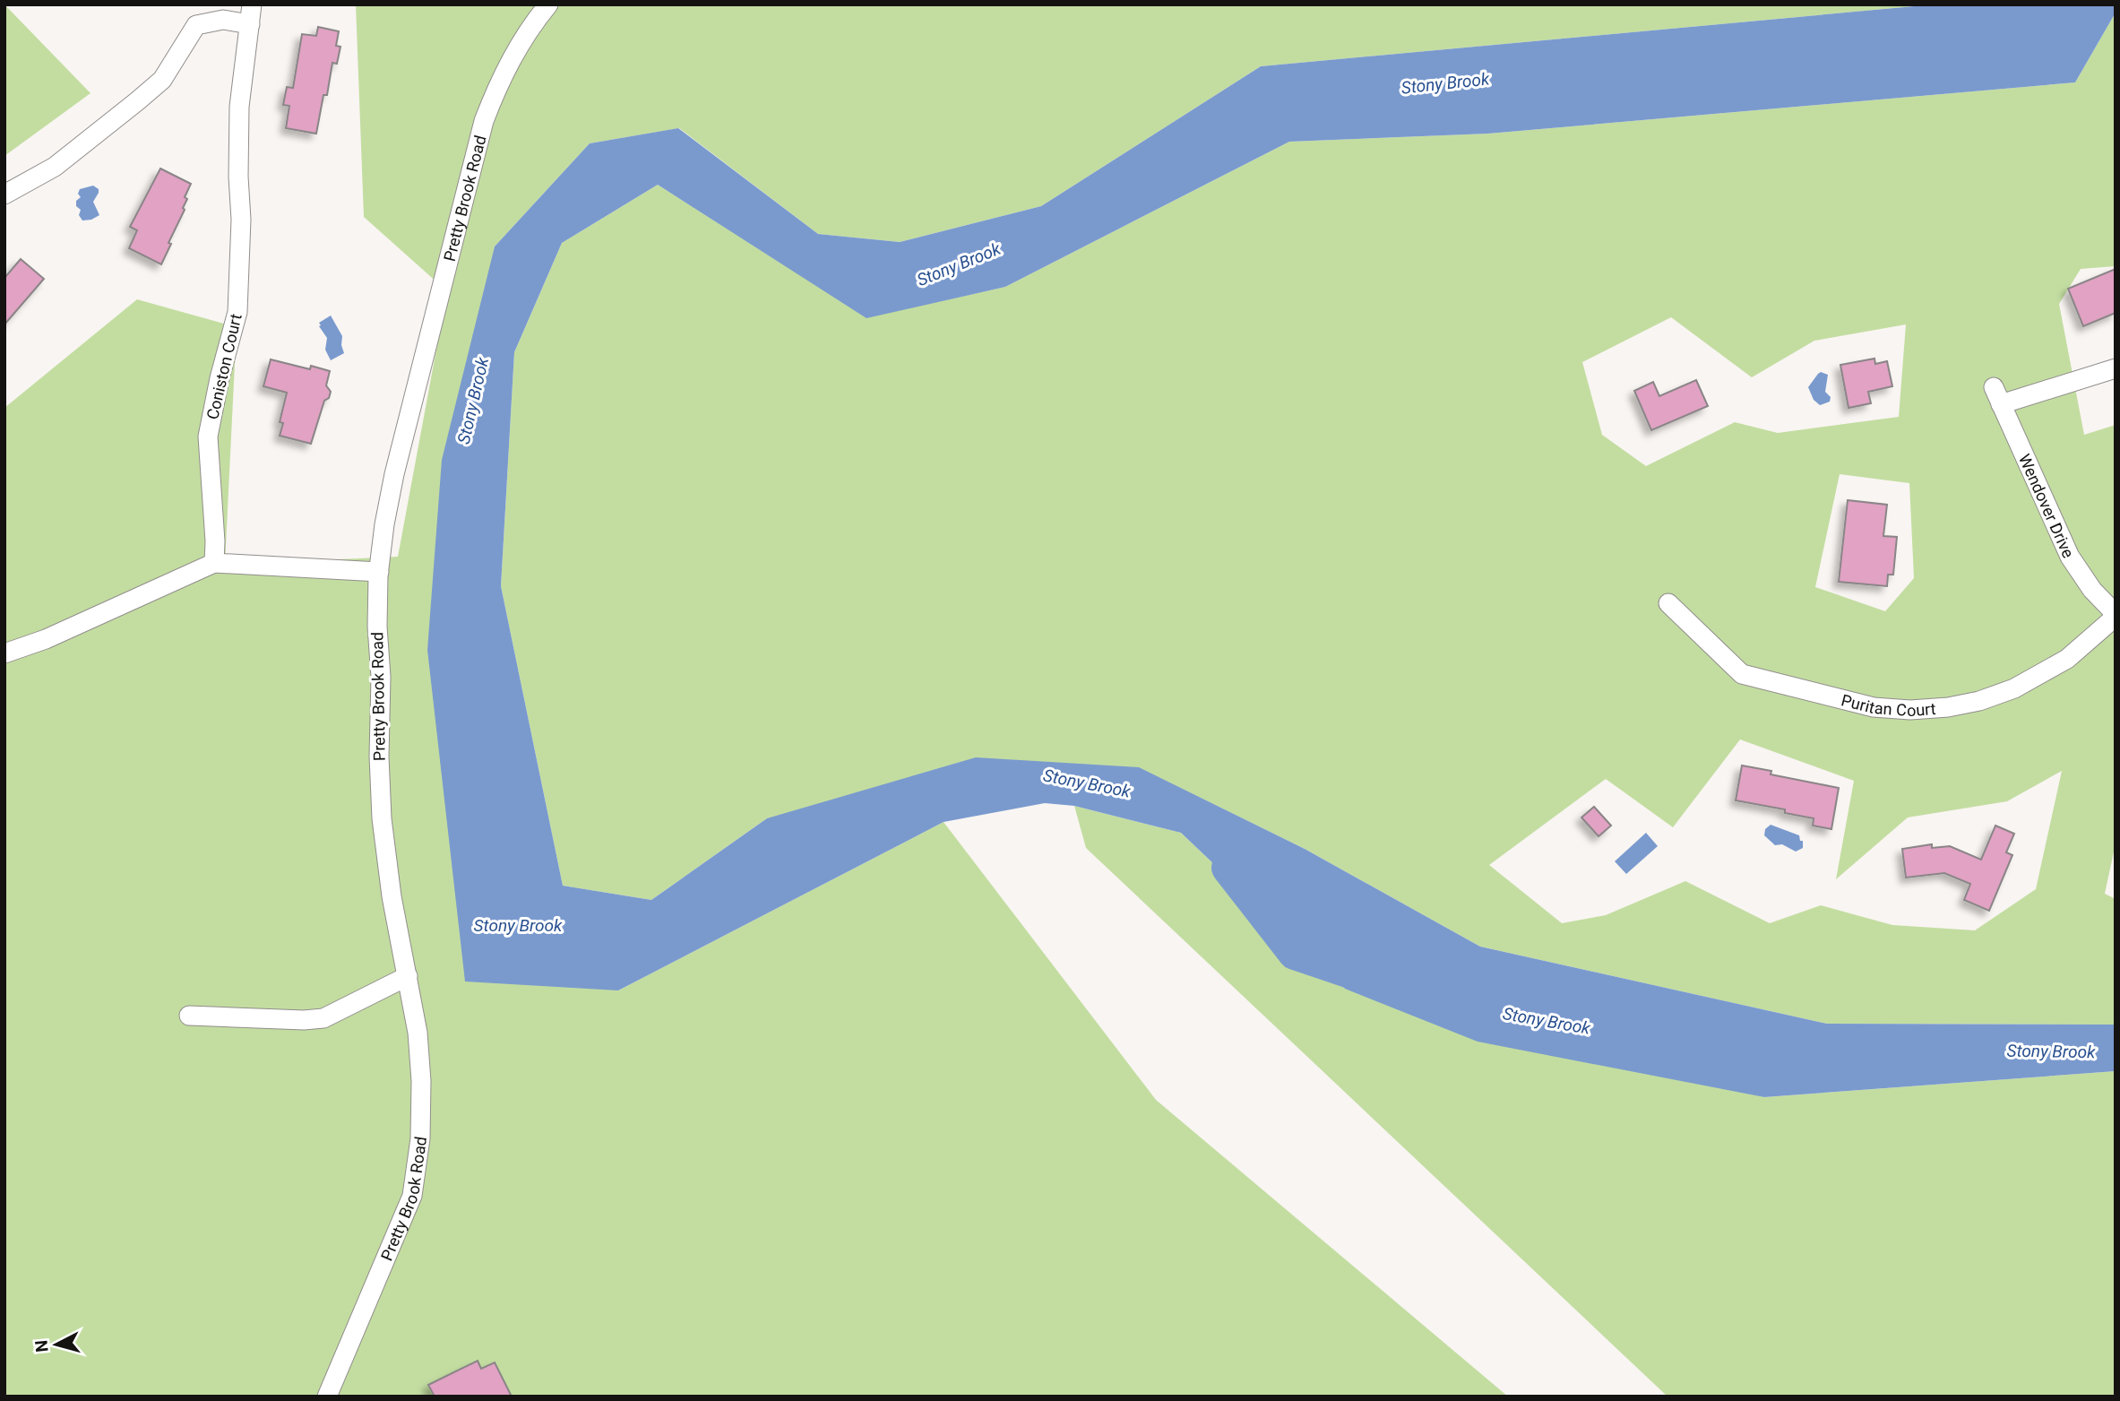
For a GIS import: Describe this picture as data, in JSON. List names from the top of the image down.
{
  "streets": {
    "street": [
      "Pretty Brook Road",
      "Coniston Court",
      "Wendover Drive",
      "Puritan Court"
    ]
  },
  "crossings": [
    ["Wendover Drive", "Puritan Court"]
  ],
  "water": ["Stony Brook"],
  "north": "left"
}
